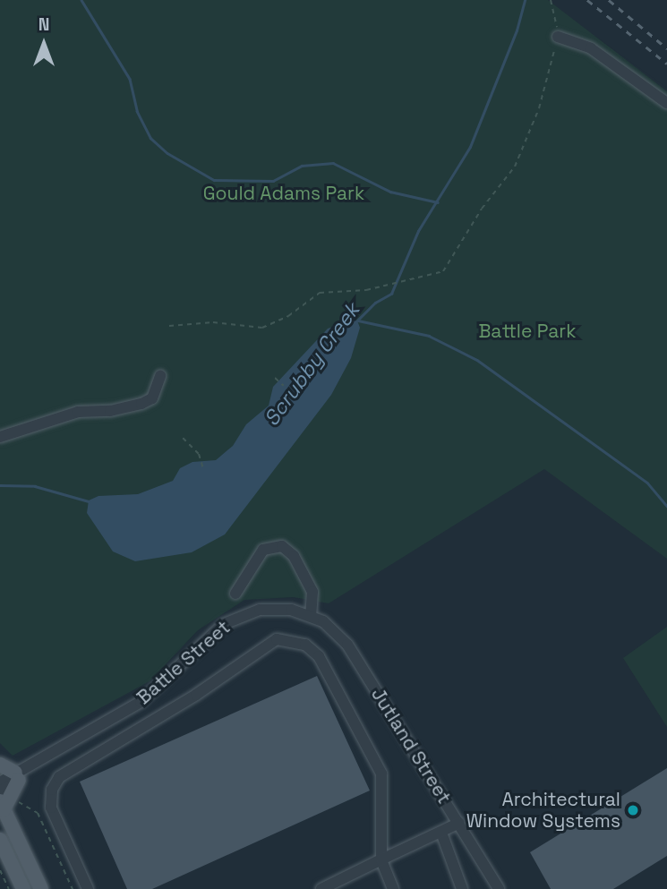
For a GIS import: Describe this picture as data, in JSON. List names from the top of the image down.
{
  "streets": {
    "street": ["Battle Street", "Jutland Street"]
  },
  "crossings": [
    ["Battle Street", "Jutland Street"]
  ],
  "water": ["Scrubby Creek"],
  "parks": ["Gould Adams Park", "Battle Park"],
  "places": ["Architectural Window Systems"],
  "north": "top"
}
